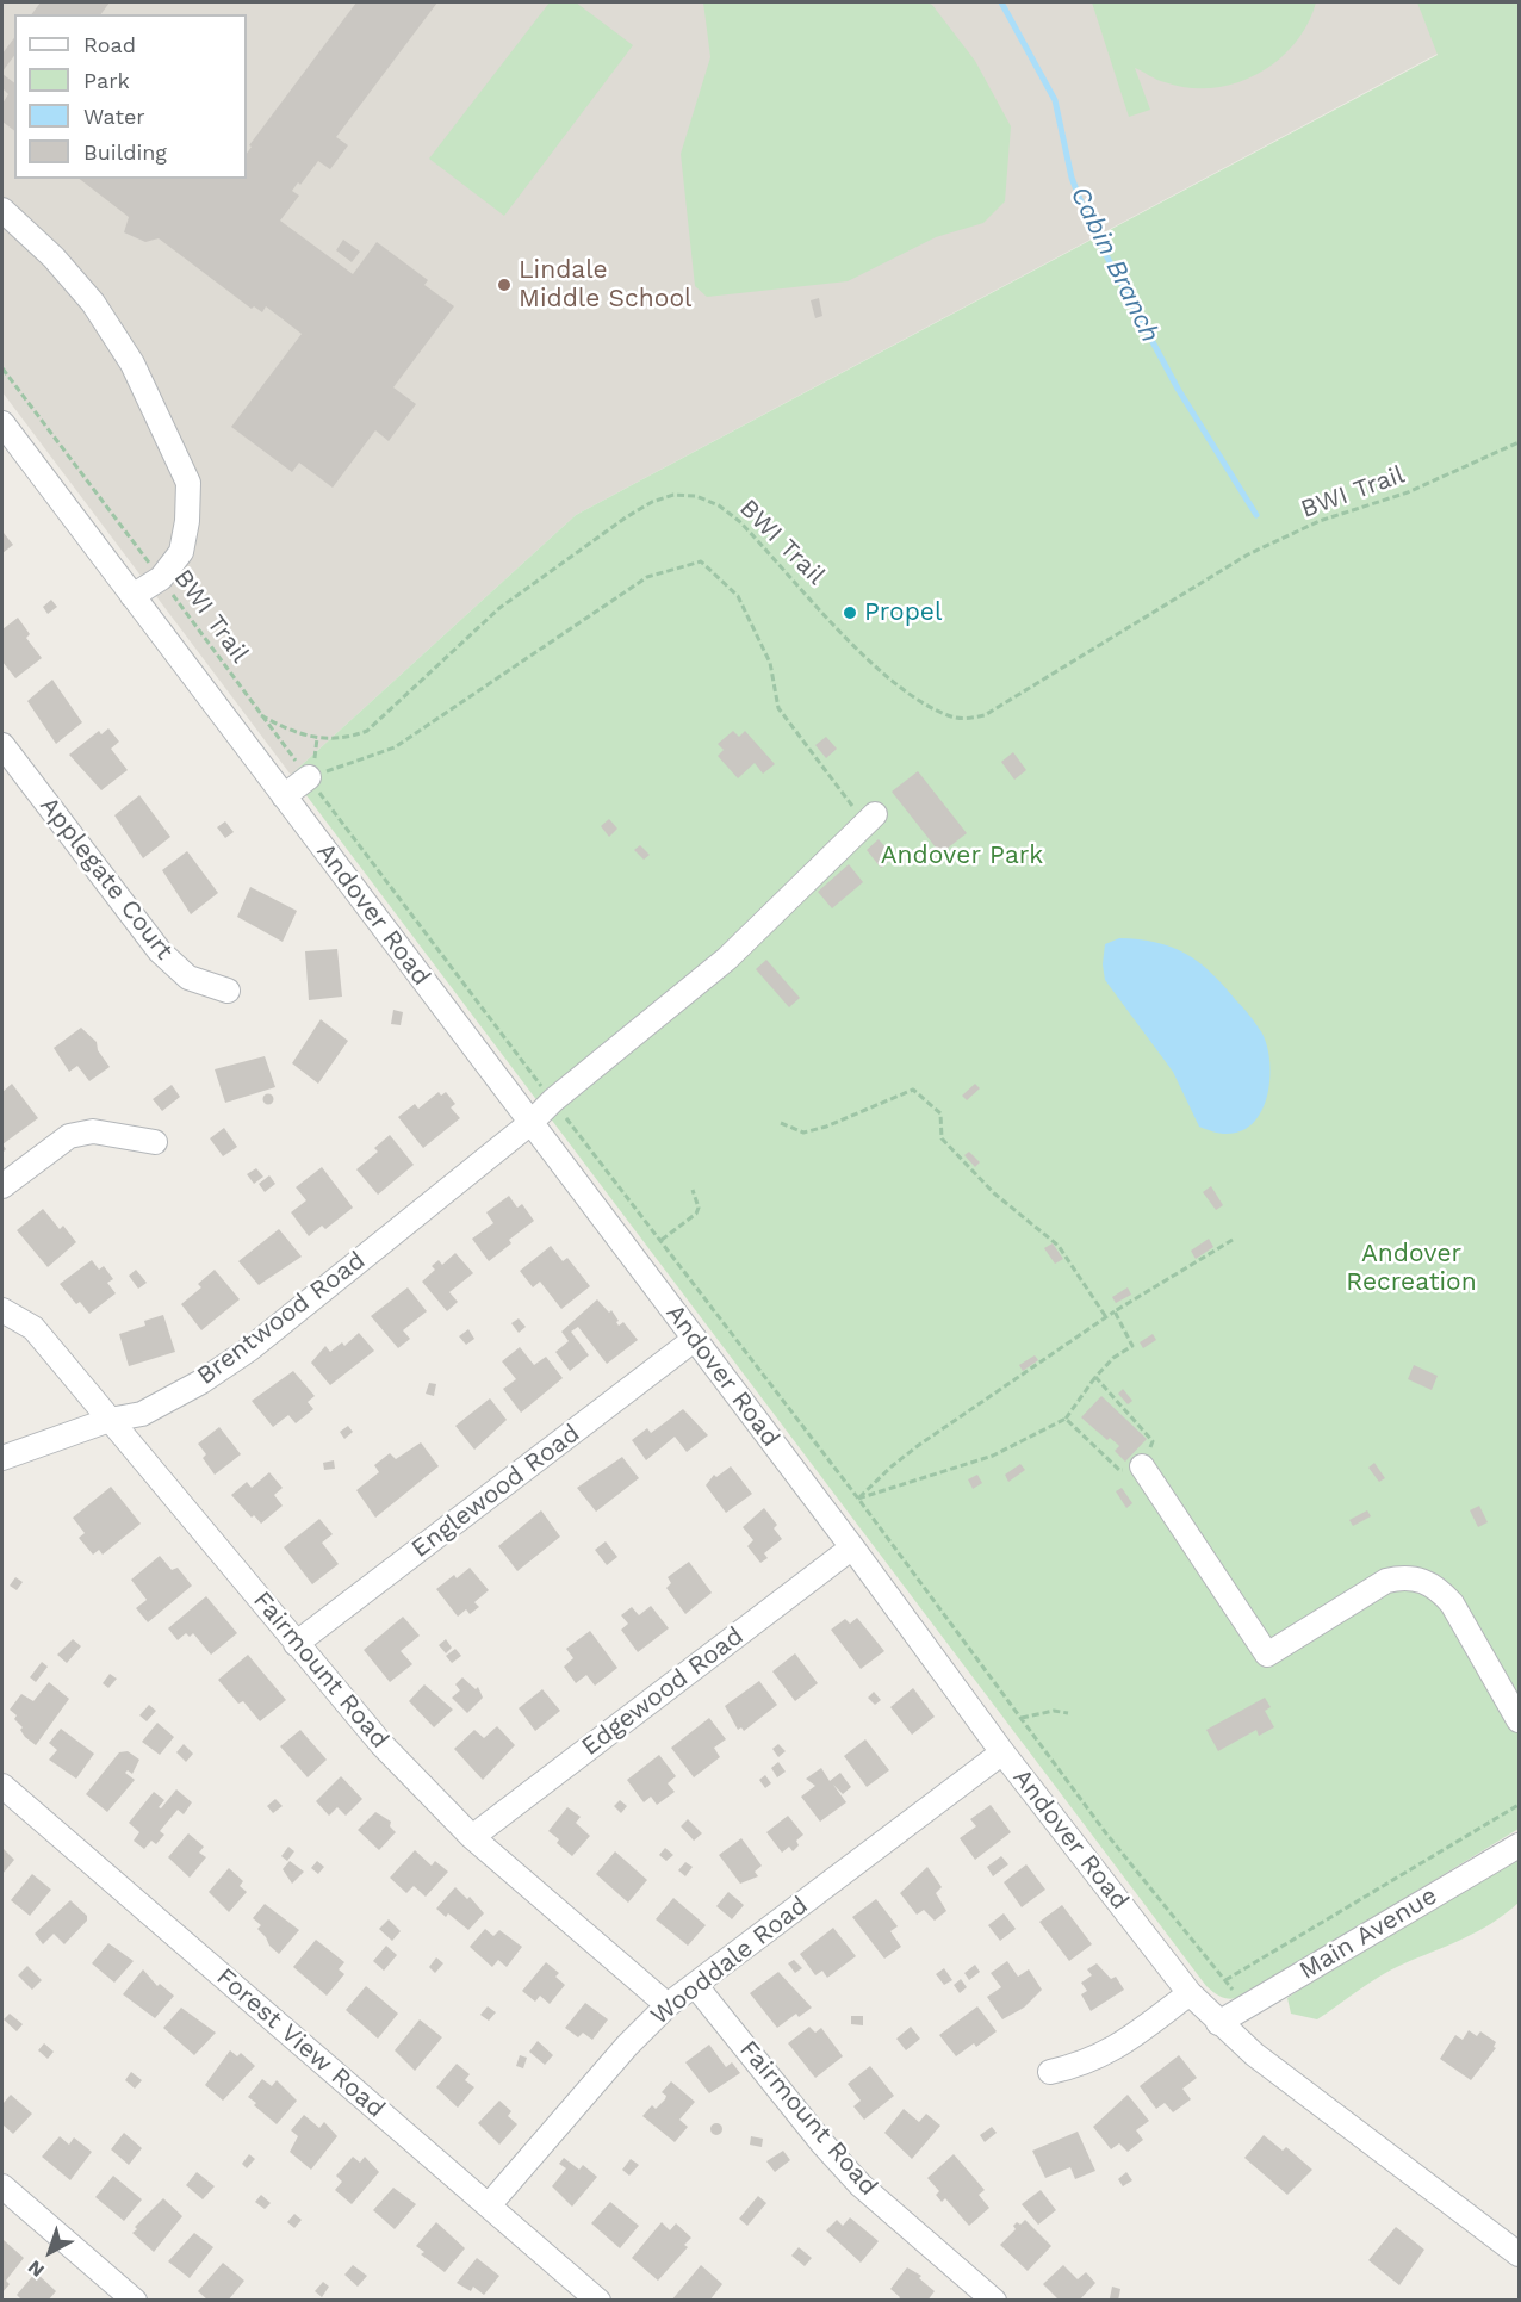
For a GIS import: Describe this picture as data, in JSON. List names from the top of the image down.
{
  "streets": {
    "street": [
      "Applegate Court",
      "Andover Road",
      "Brentwood Road",
      "Englewood Road",
      "Fairmount Road",
      "Edgewood Road",
      "Main Avenue",
      "Wooddale Road",
      "Forest View Road"
    ],
    "path": ["BWI Trail"]
  },
  "crossings": [
    ["Andover Road", "Brentwood Road"],
    ["Andover Road", "Englewood Road"],
    ["Andover Road", "Edgewood Road"],
    ["Andover Road", "Main Avenue"],
    ["Andover Road", "Wooddale Road"],
    ["Brentwood Road", "Fairmount Road"],
    ["Englewood Road", "Fairmount Road"],
    ["Fairmount Road", "Edgewood Road"],
    ["Fairmount Road", "Wooddale Road"],
    ["Wooddale Road", "Forest View Road"]
  ],
  "water": ["Cabin Branch"],
  "parks": ["Andover Park", "Andover Recreation"],
  "places": ["Lindale Middle School", "Propel"],
  "legend": [
    "Road",
    "Park",
    "Water",
    "Building"
  ],
  "north": "bottom left"
}
